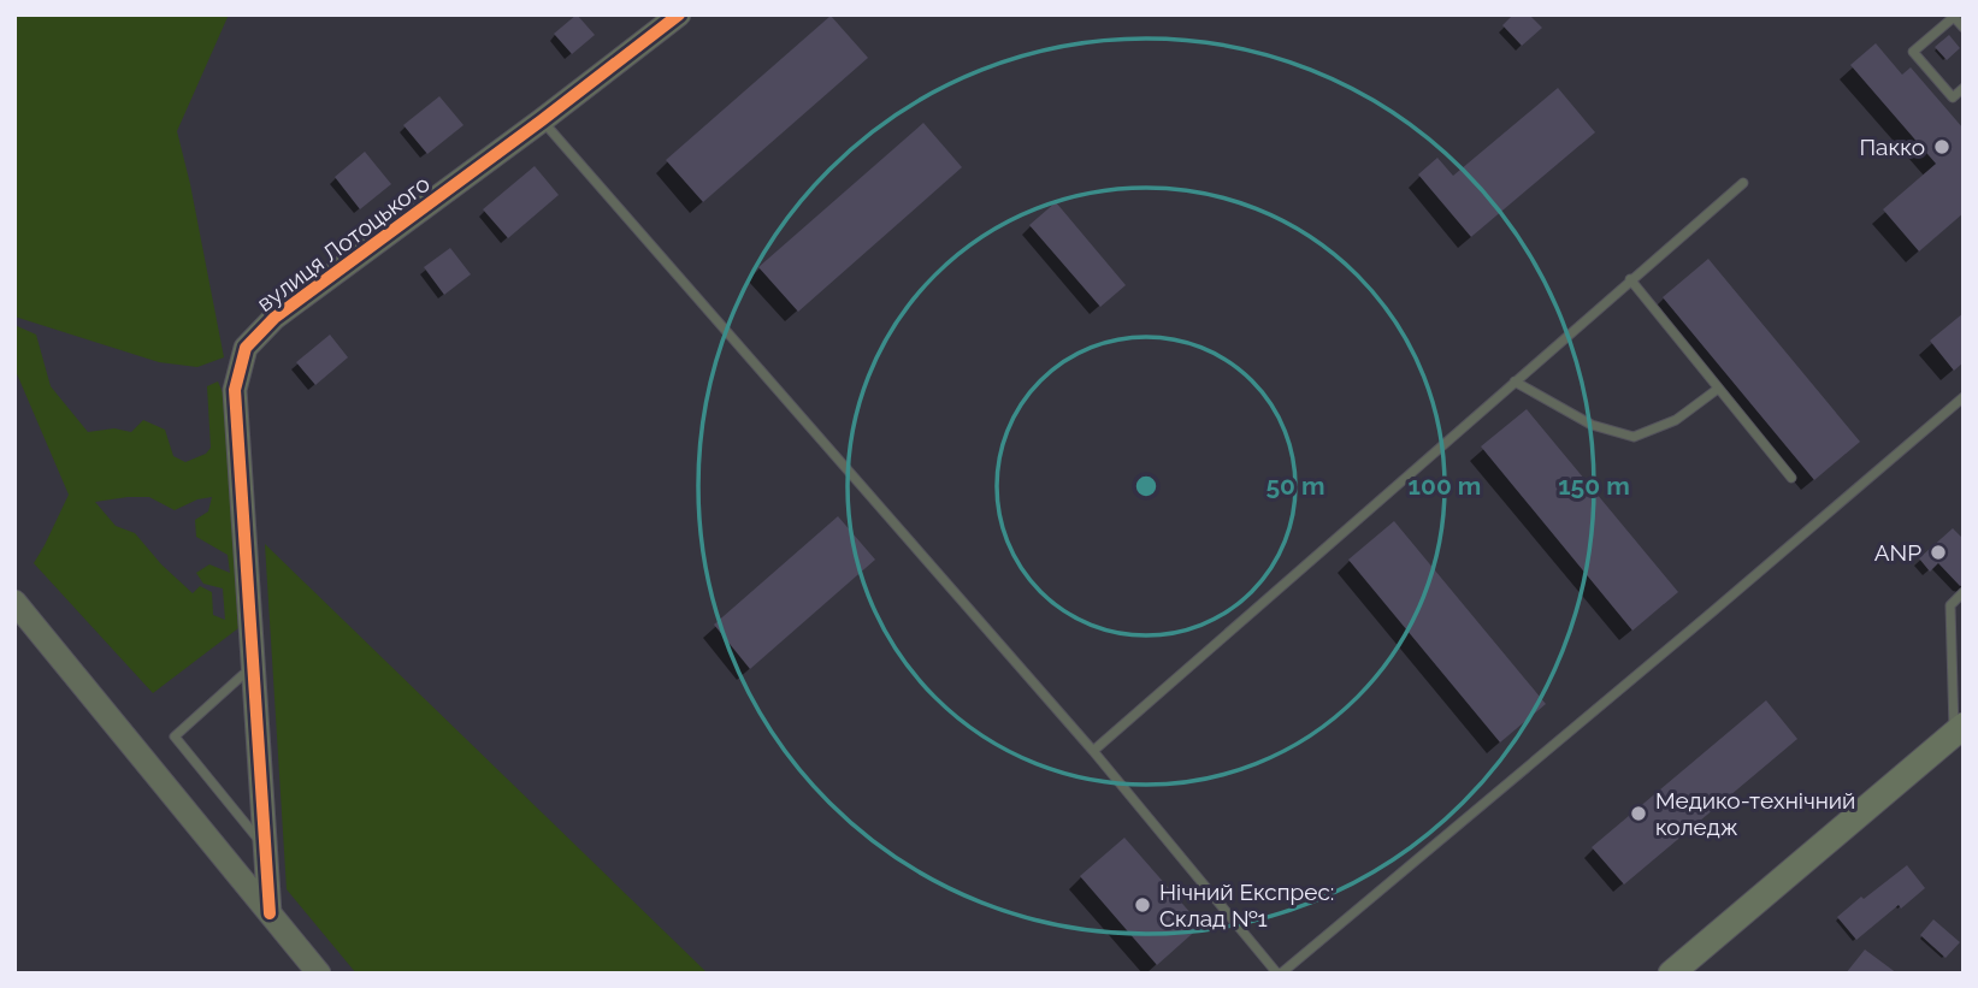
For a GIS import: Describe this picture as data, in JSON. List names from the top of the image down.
{
  "streets": {
    "street": ["вулиця Лотоцького"]
  },
  "places": [
    "Пакко",
    "ANP",
    "Медико-технічний коледж",
    "Нічний Експрес: Склад №1"
  ],
  "rings": ["50 m", "100 m", "150 m"]
}
